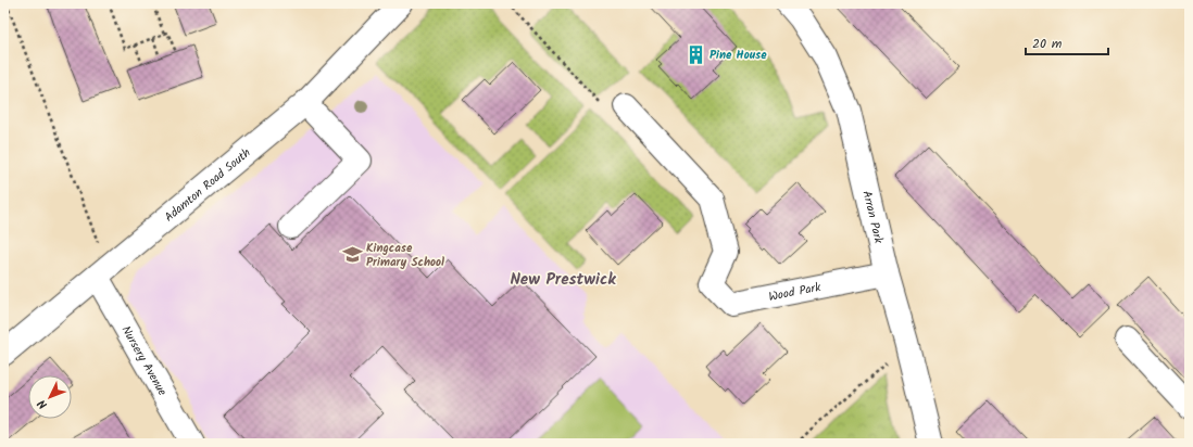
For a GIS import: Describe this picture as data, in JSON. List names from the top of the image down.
{
  "streets": {
    "street": [
      "Adamton Road South",
      "Arran Park",
      "Wood Park",
      "Nursery Avenue"
    ]
  },
  "crossings": [
    ["Adamton Road South", "Nursery Avenue"],
    ["Arran Park", "Wood Park"]
  ],
  "districts": ["New Prestwick"],
  "places": {
    "building": ["Pine House"],
    "school or university": ["Kingcase Primary School"]
  },
  "scale_bar": "20 m",
  "north": "bottom left"
}
